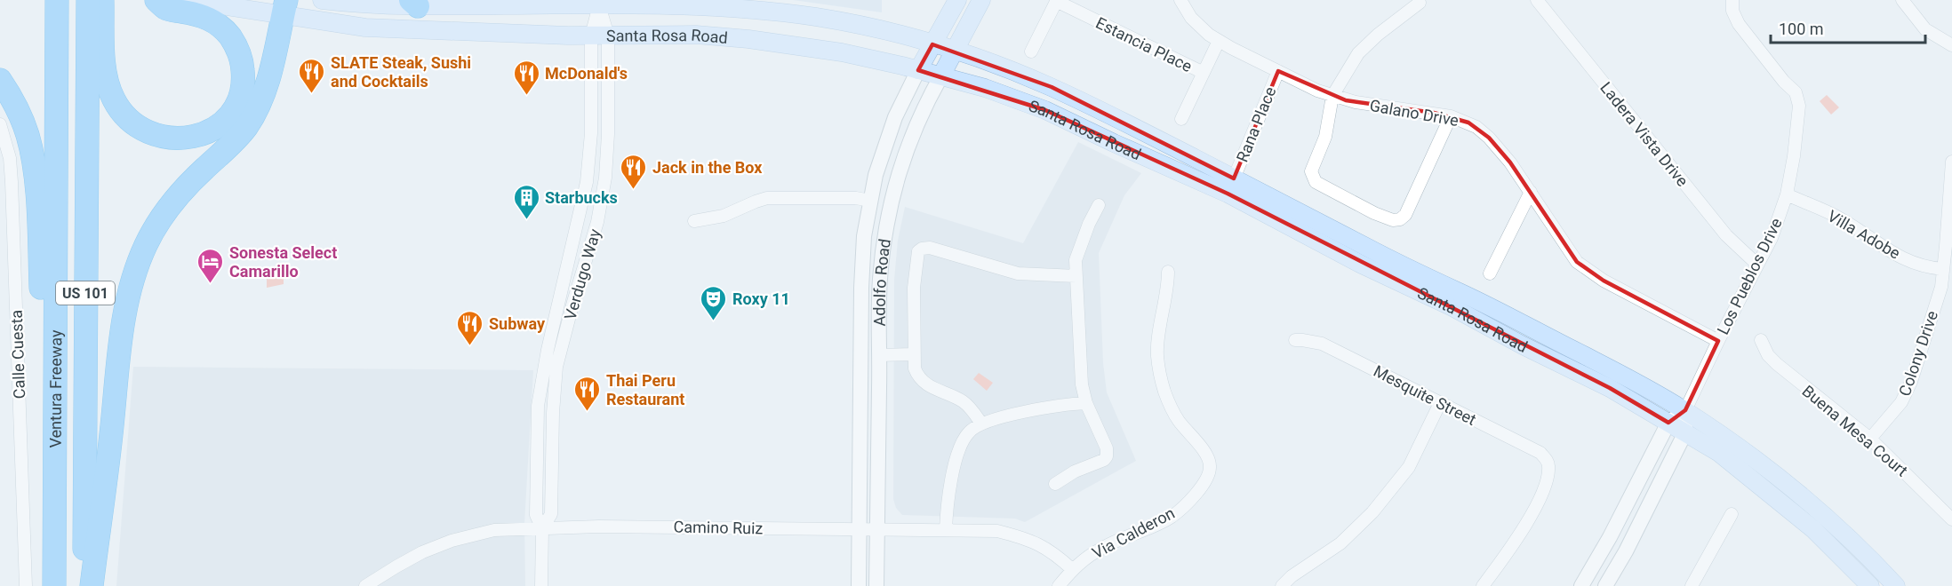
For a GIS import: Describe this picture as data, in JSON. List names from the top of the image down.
{
  "streets": {
    "highway": ["US 101", "Ventura Freeway"],
    "main road": ["Santa Rosa Road", "Adolfo Road"],
    "street": [
      "Estancia Place",
      "Galano Drive",
      "Rana Place",
      "Ladera Vista Drive",
      "Villa Adobe",
      "Verdugo Way",
      "Los Pueblos Drive",
      "Colony Drive",
      "Calle Cuesta",
      "Mesquite Street",
      "Buena Mesa Court",
      "Camino Ruiz",
      "Via Calderon"
    ]
  },
  "crossings": [
    ["Santa Rosa Road", "Rana Place"],
    ["Santa Rosa Road", "Verdugo Way"],
    ["Santa Rosa Road", "Los Pueblos Drive"],
    ["Santa Rosa Road", "Adolfo Road"],
    ["Estancia Place", "Galano Drive"],
    ["Galano Drive", "Rana Place"],
    ["Galano Drive", "Los Pueblos Drive"],
    ["Ladera Vista Drive", "Los Pueblos Drive"],
    ["Villa Adobe", "Los Pueblos Drive"],
    ["Villa Adobe", "Colony Drive"],
    ["Verdugo Way", "Camino Ruiz"],
    ["Adolfo Road", "Camino Ruiz"],
    ["Colony Drive", "Buena Mesa Court"],
    ["Camino Ruiz", "Via Calderon"]
  ],
  "places": {
    "restaurant": [
      "SLATE Steak, Sushi and Cocktails",
      "McDonald's",
      "Jack in the Box",
      "Subway",
      "Thai Peru Restaurant"
    ],
    "building": ["Starbucks"],
    "hotel": ["Sonesta Select Camarillo"],
    "theatre": ["Roxy 11"]
  },
  "scale_bar": "100 m"
}
